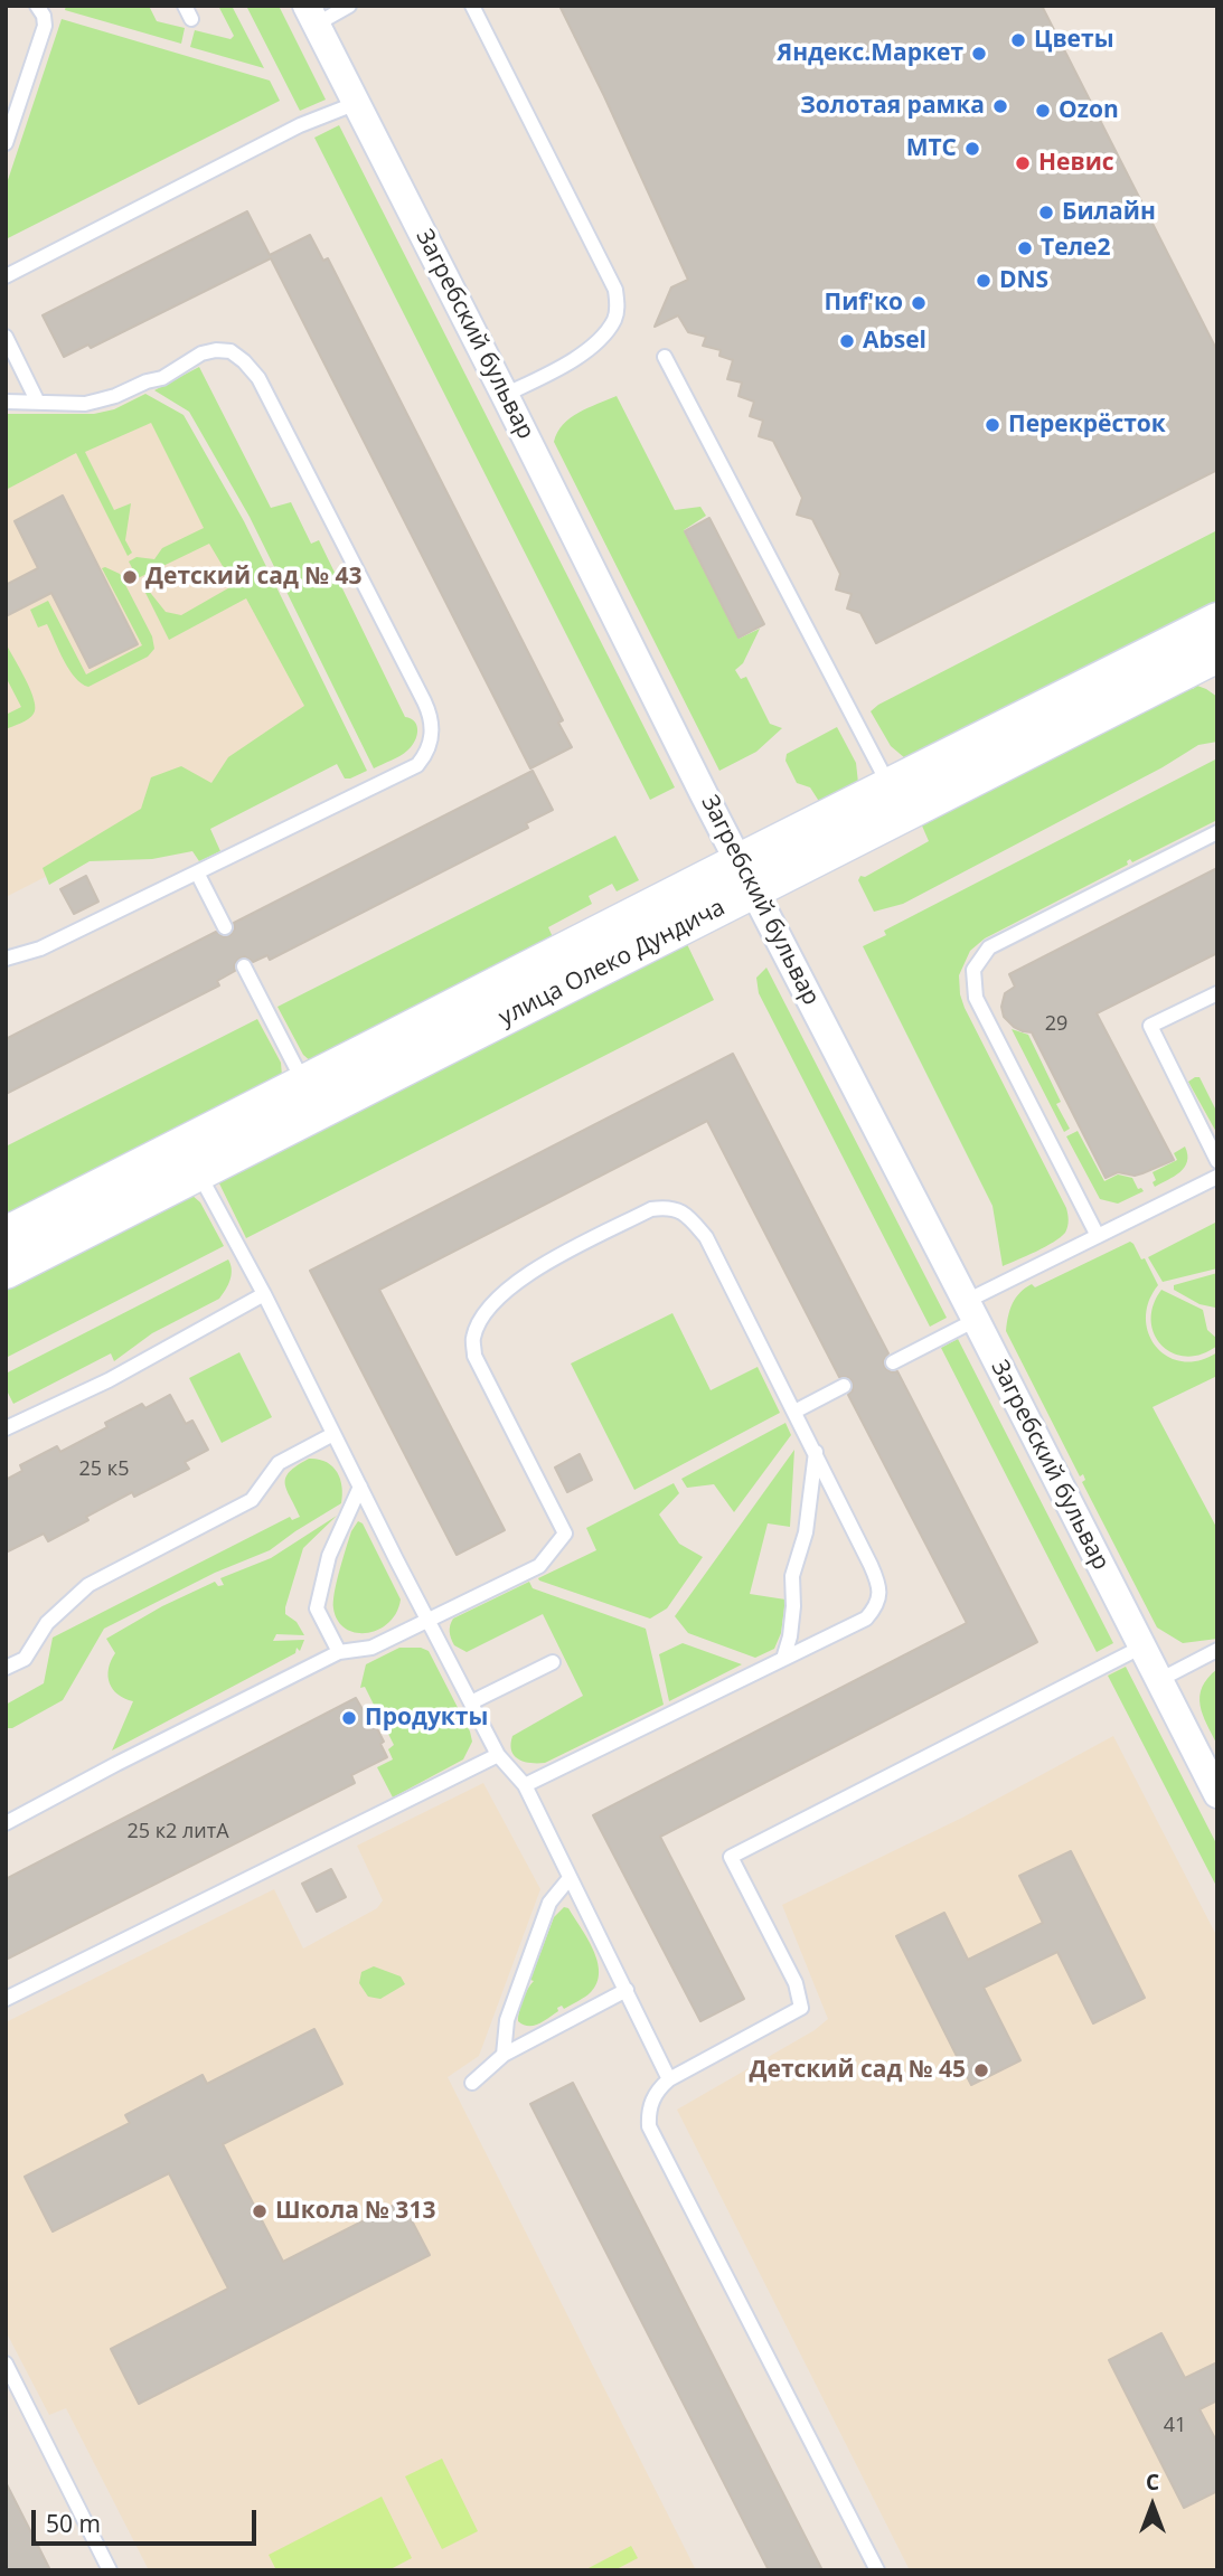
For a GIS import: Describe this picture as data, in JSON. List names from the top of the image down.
{
  "streets": {
    "street": ["Загребский бульвар", "улица Олеко Дундича"]
  },
  "crossings": [
    ["Загребский бульвар", "улица Олеко Дундича"]
  ],
  "places": [
    "Цветы",
    "Яндекс.Маркет",
    "Золотая рамка",
    "Ozon",
    "МТС",
    "Невис",
    "Билайн",
    "Теле2",
    "DNS",
    "Пиf'ко",
    "Absel",
    "Перекрёсток",
    "Детский сад № 43",
    "Продукты",
    "Детский сад № 45",
    "Школа № 313"
  ],
  "house_numbers": [
    "29",
    "25 к5",
    "25 к2 литА",
    "41"
  ],
  "scale_bar": "50 m",
  "north": "top"
}
